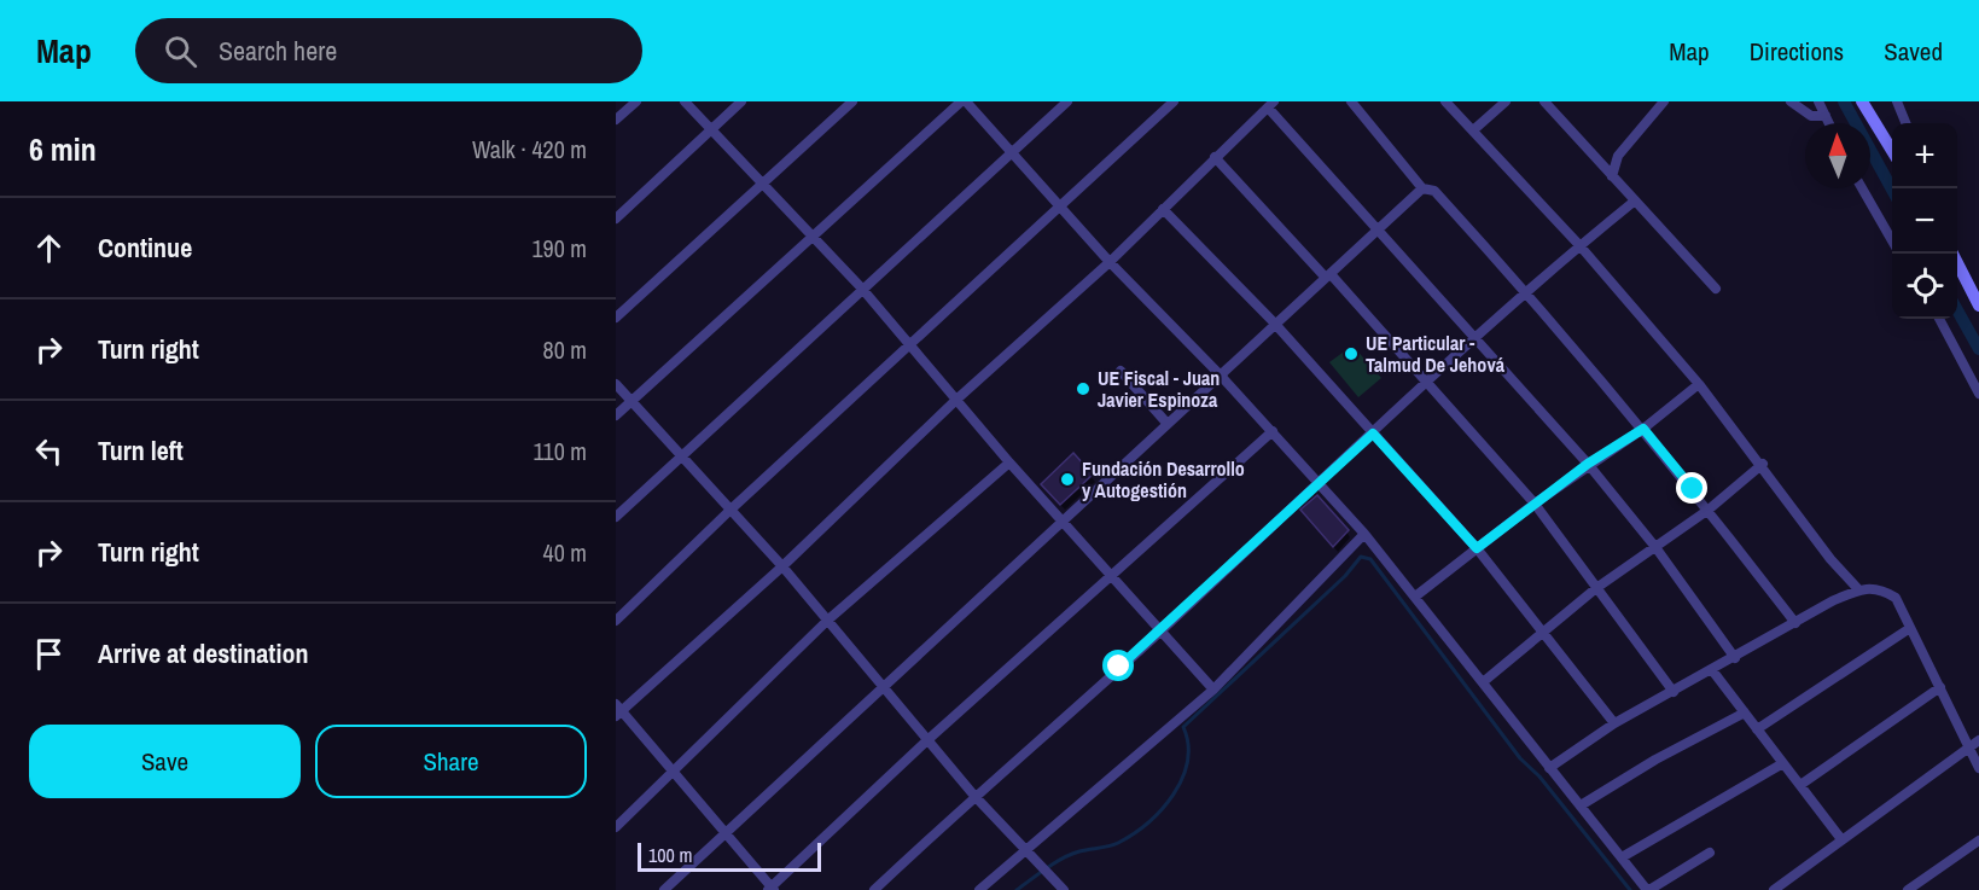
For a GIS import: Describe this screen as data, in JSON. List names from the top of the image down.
{
  "places": ["UE Particular - Talmud De Jehová", "UE Fiscal - Juan Javier Espinoza", "Fundación Desarrollo y Autogestión"],
  "scale_bar": "100 m",
  "north": "top",
  "page": {
    "header": "Map",
    "search": "Search here",
    "nav": ["Map", "Directions", "Saved"],
    "heading": ["6 min", "Walk · 420 m"],
    "map_buttons": ["+", "−"],
    "list": [
      ["Continue", "190 m"],
      ["Turn right", "80 m"],
      ["Turn left", "110 m"],
      ["Turn right", "40 m"],
      "Arrive at destination"
    ],
    "buttons": ["Save", "Share"],
    "scale": "100 m"
  }
}
